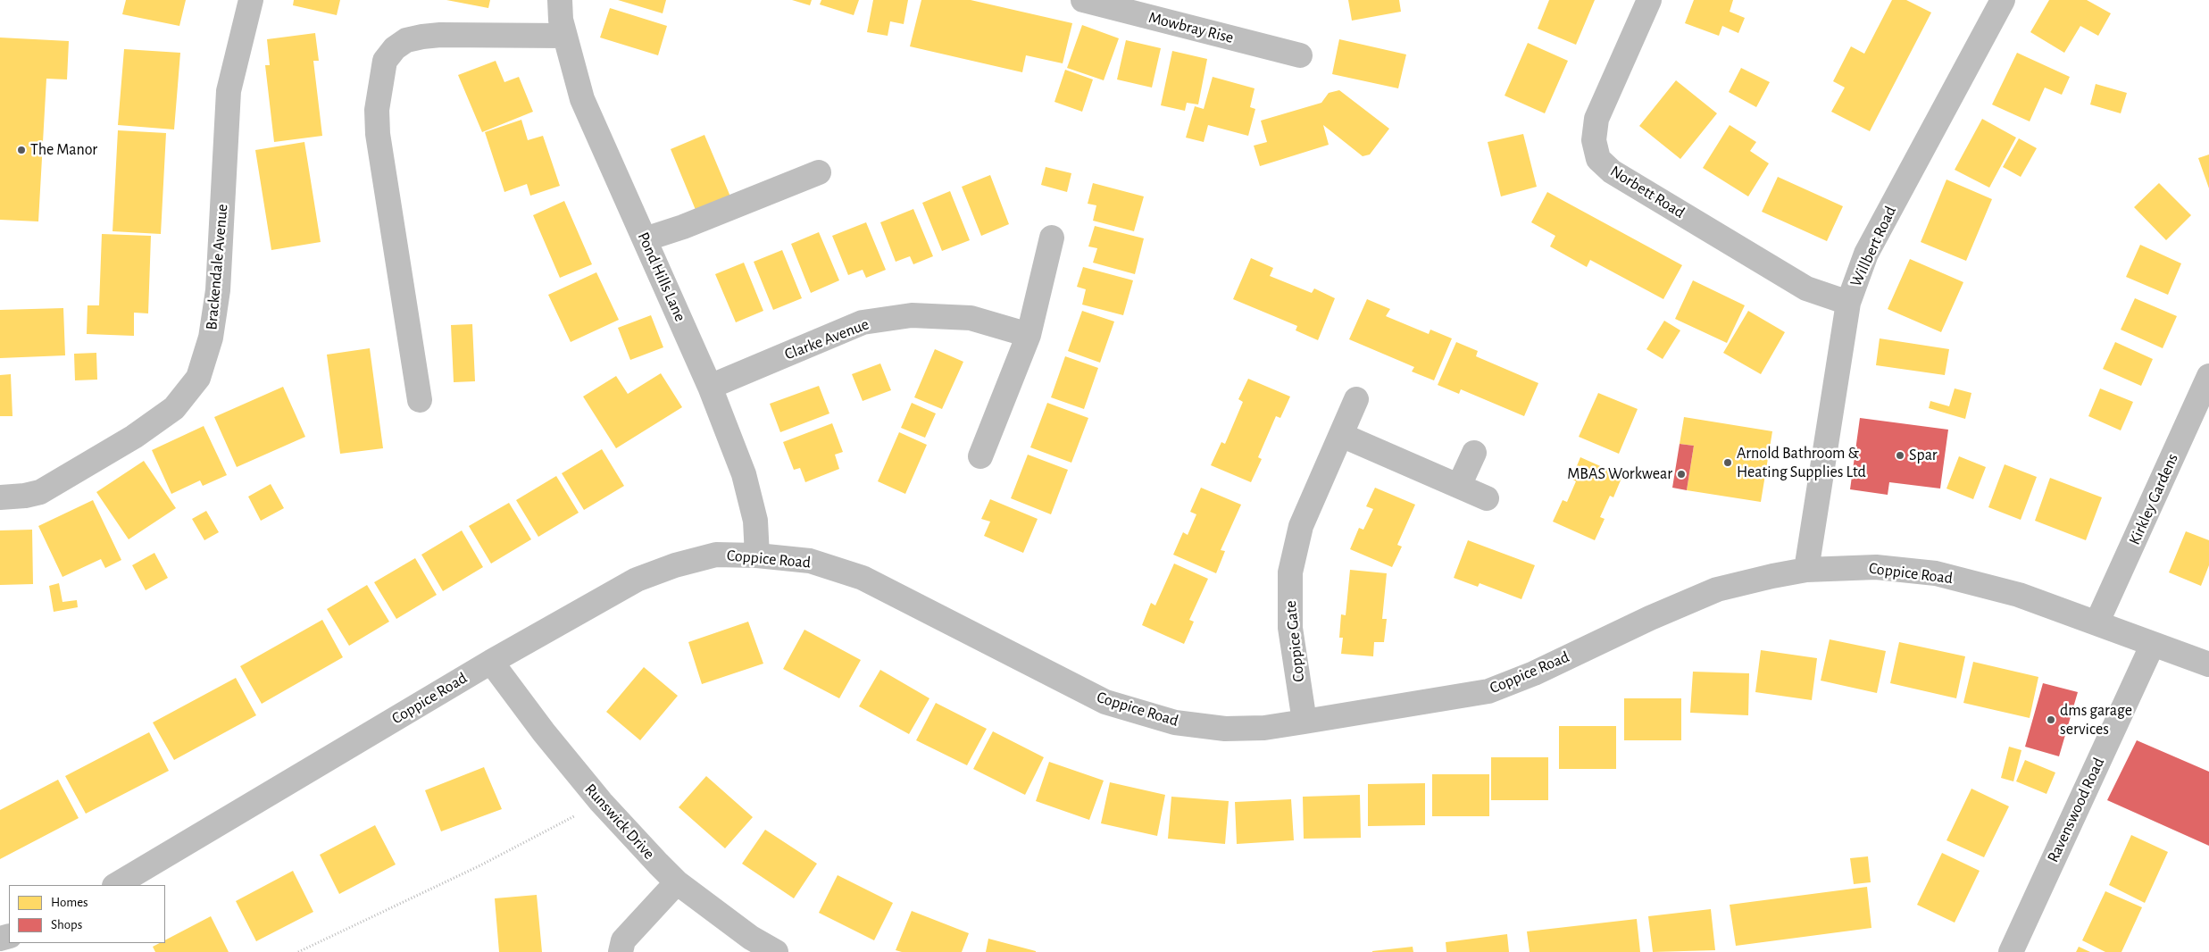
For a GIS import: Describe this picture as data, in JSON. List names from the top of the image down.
{
  "streets": {
    "street": [
      "Mowbray Rise",
      "Norbett Road",
      "Willbert Road",
      "Brackendale Avenue",
      "Pond Hills Lane",
      "Clarke Avenue",
      "Kirkley Gardens",
      "Coppice Road",
      "Coppice Gate",
      "Ravenswood Road",
      "Runswick Drive"
    ]
  },
  "crossings": [
    ["Norbett Road", "Willbert Road"],
    ["Willbert Road", "Coppice Road"],
    ["Pond Hills Lane", "Clarke Avenue"],
    ["Pond Hills Lane", "Coppice Road"],
    ["Kirkley Gardens", "Coppice Road"],
    ["Coppice Road", "Coppice Gate"],
    ["Coppice Road", "Ravenswood Road"],
    ["Coppice Road", "Runswick Drive"]
  ],
  "places": [
    "The Manor",
    "Spar",
    "Arnold Bathroom & Heating Supplies Ltd",
    "MBAS Workwear",
    "dms garage services"
  ],
  "legend": ["Homes", "Shops"]
}
